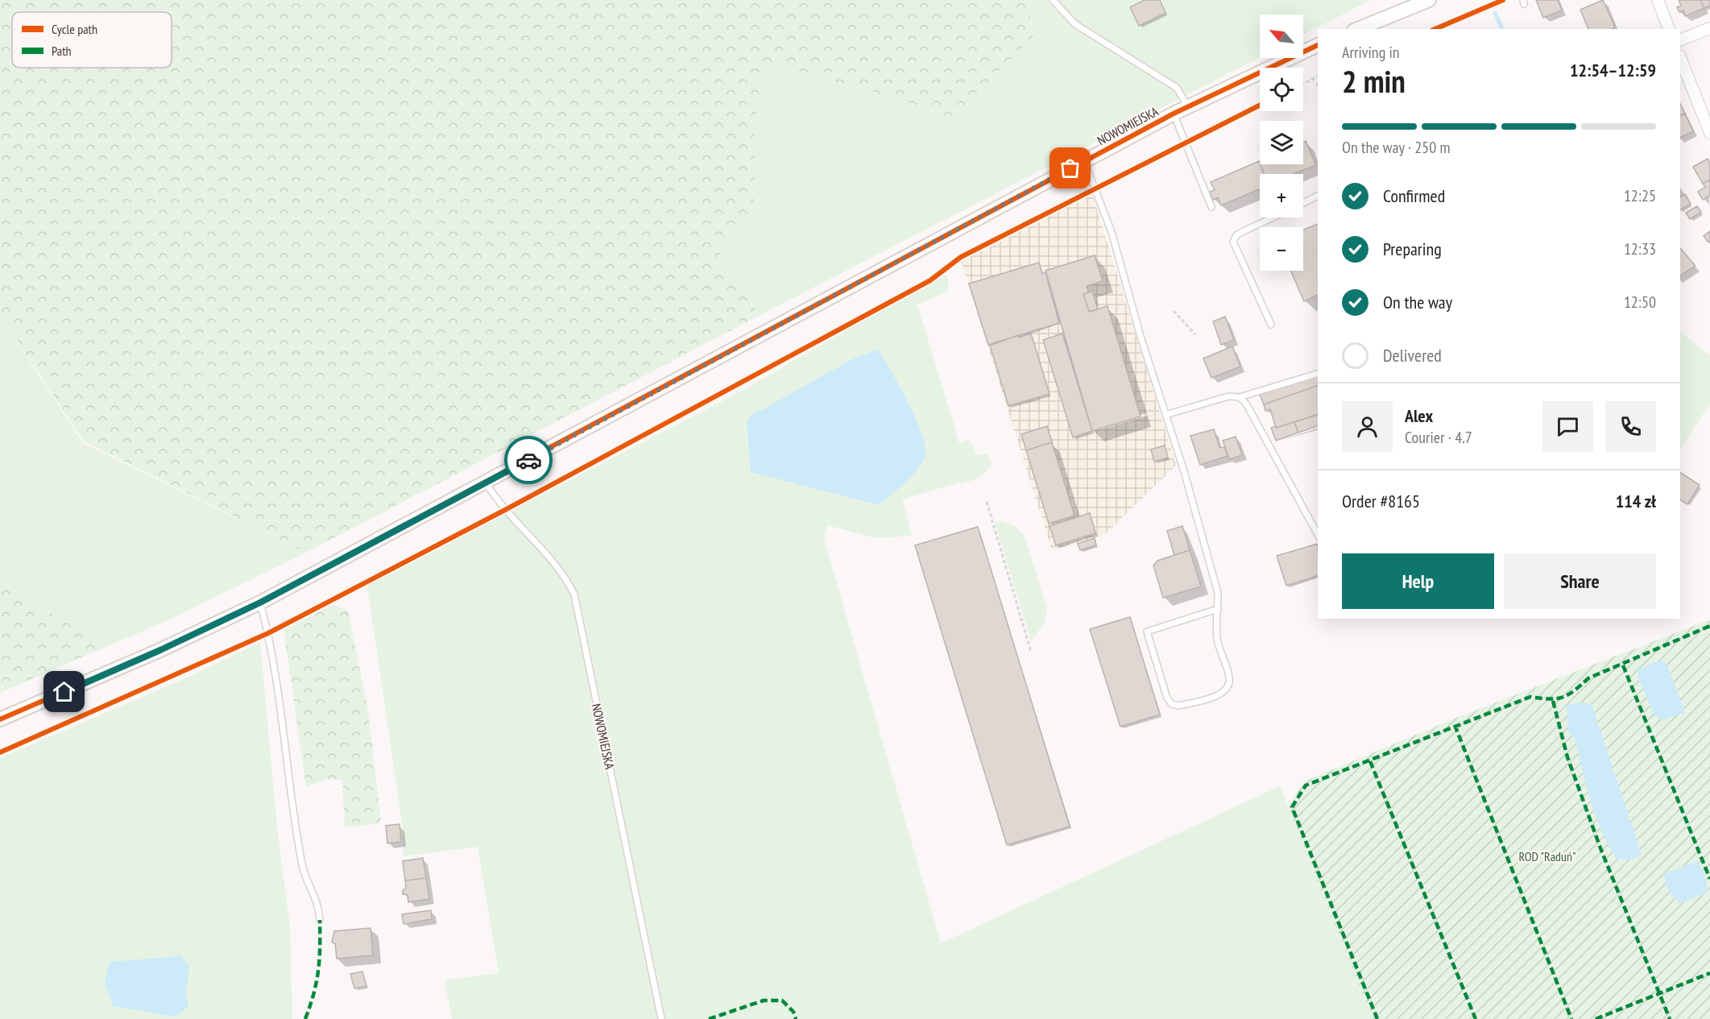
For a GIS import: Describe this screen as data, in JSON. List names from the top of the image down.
{
  "streets": {
    "street": ["NOWOMIEJSKA"]
  },
  "parks": ["ROD \"Raduń\""],
  "legend": ["Cycle path", "Path"],
  "north": "top left",
  "page": {
    "map_buttons": ["+", "−"],
    "heading": ["2 min", "Arriving in", "12:54–12:59"],
    "panel": [
      "Alex",
      "Courier · 4.7",
      "Order #8165",
      "114 zł"
    ],
    "bar": "On the way · 250 m",
    "list": [
      ["Confirmed", "12:25"],
      ["Preparing", "12:33"],
      ["On the way", "12:50"],
      "Delivered"
    ],
    "buttons": ["Help", "Share"]
  }
}
